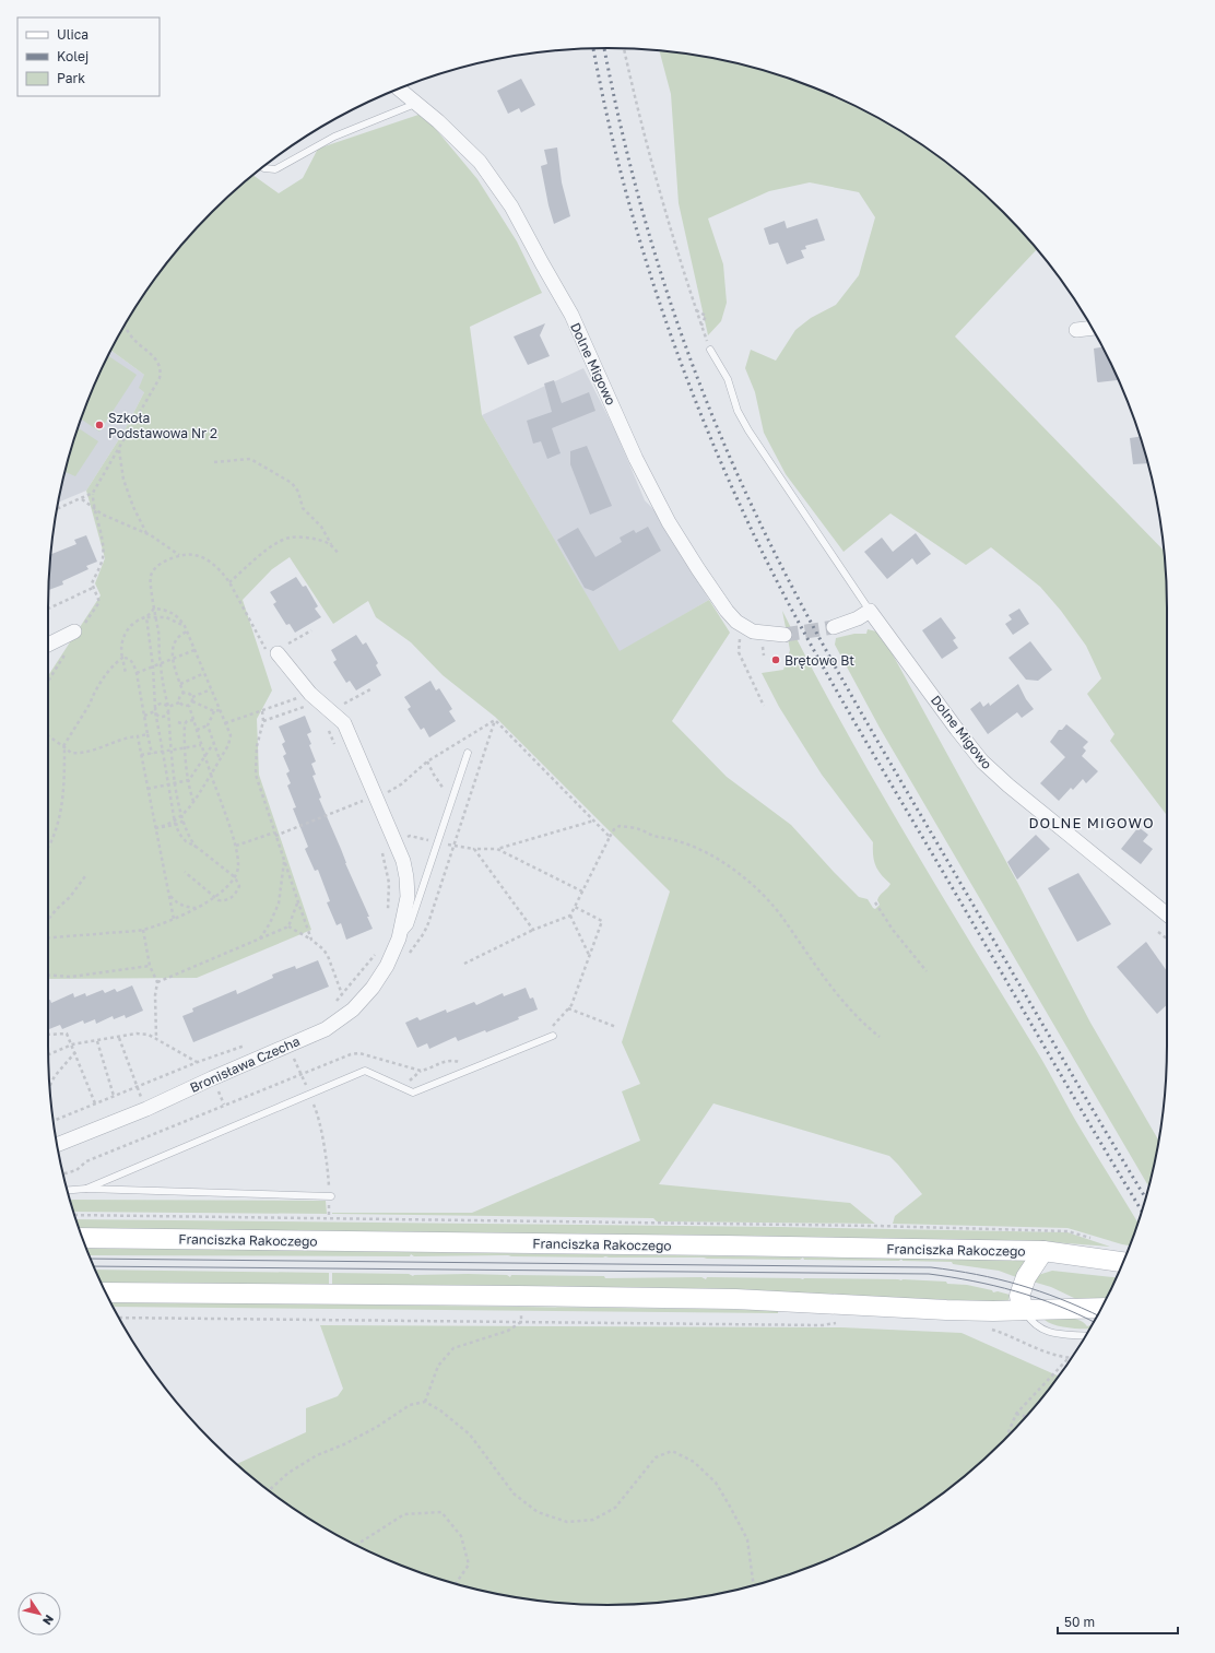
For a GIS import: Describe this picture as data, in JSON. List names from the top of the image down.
{
  "streets": {
    "main road": ["Franciszka Rakoczego"],
    "street": ["Dolne Migowo", "Bronisława Czecha"]
  },
  "districts": ["DOLNE MIGOWO"],
  "places": ["Szkoła Podstawowa Nr 2", "Brętowo Bt"],
  "legend": ["Ulica", "Kolej", "Park"],
  "scale_bar": "50 m",
  "north": "bottom right"
}
